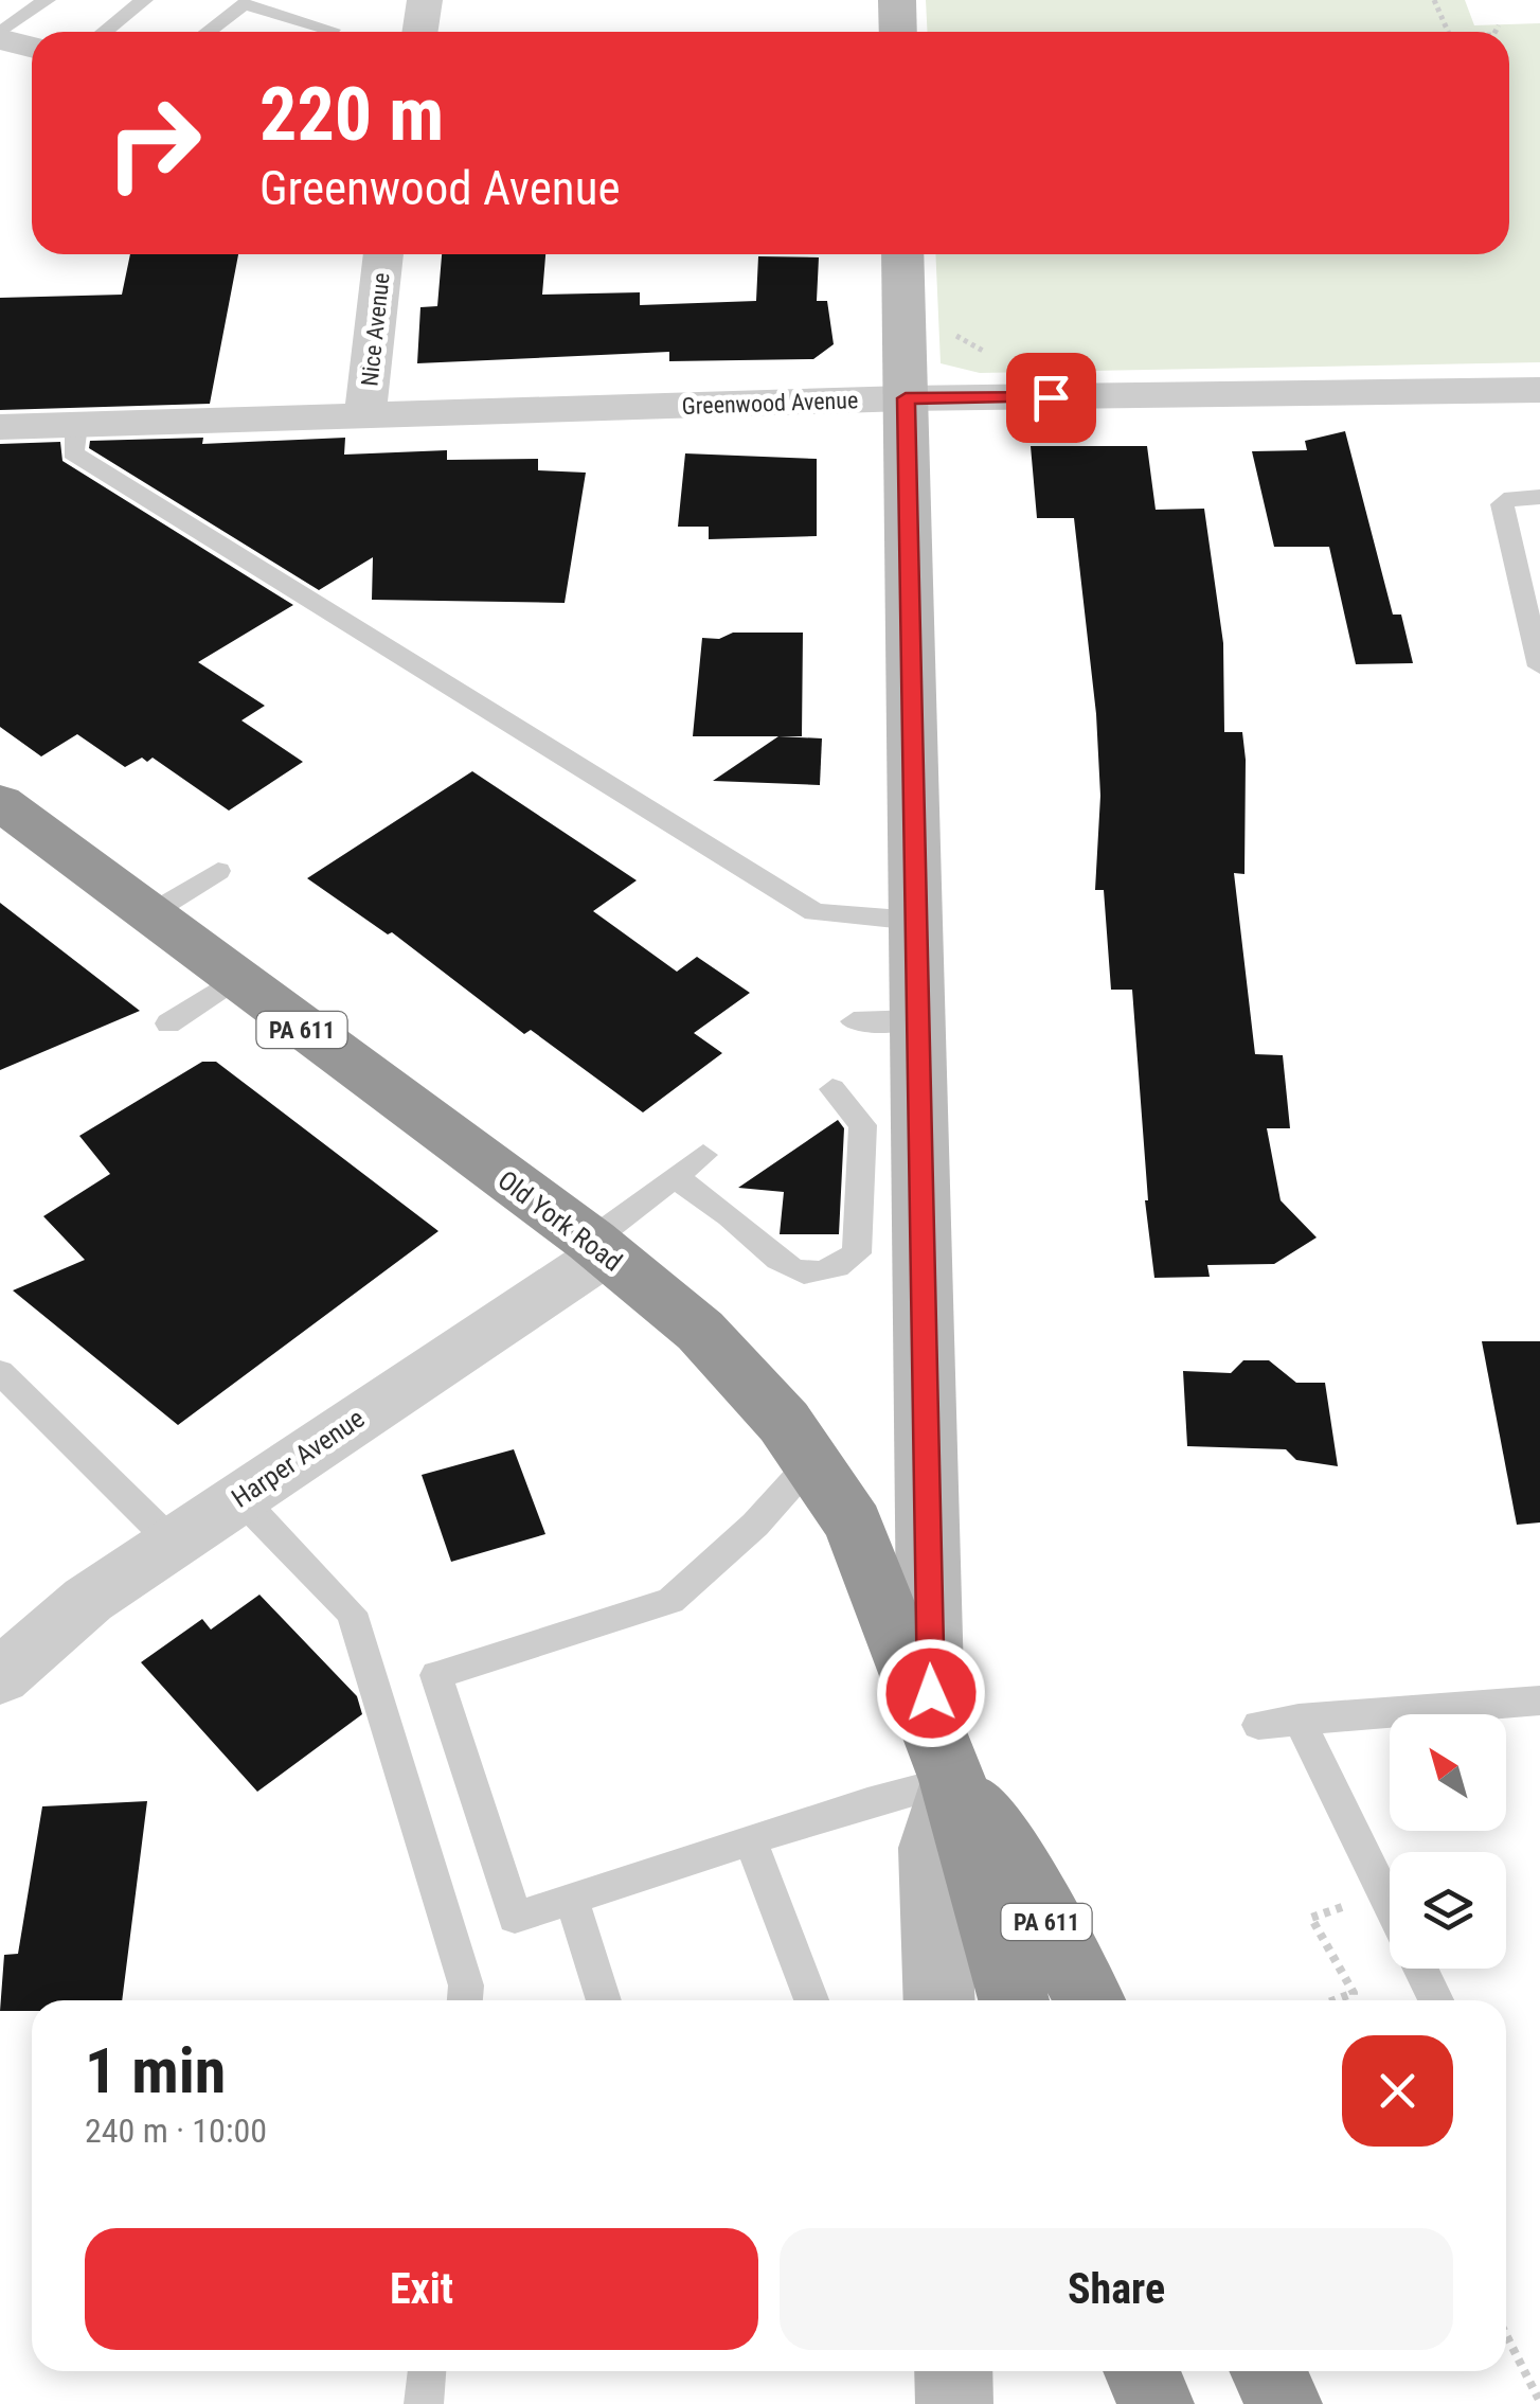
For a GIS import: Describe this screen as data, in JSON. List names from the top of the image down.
{
  "streets": {
    "highway": ["PA 611", "Old York Road"],
    "street": ["Nice Avenue", "Greenwood Avenue", "Harper Avenue"]
  },
  "crossings": [
    ["Nice Avenue", "Greenwood Avenue"],
    ["Old York Road", "Harper Avenue"]
  ],
  "north": "top left",
  "page": {
    "turn": ["220 m", "Greenwood Avenue"],
    "heading": ["1 min", "240 m · 10:00"],
    "buttons": ["Exit", "Share"]
  }
}
